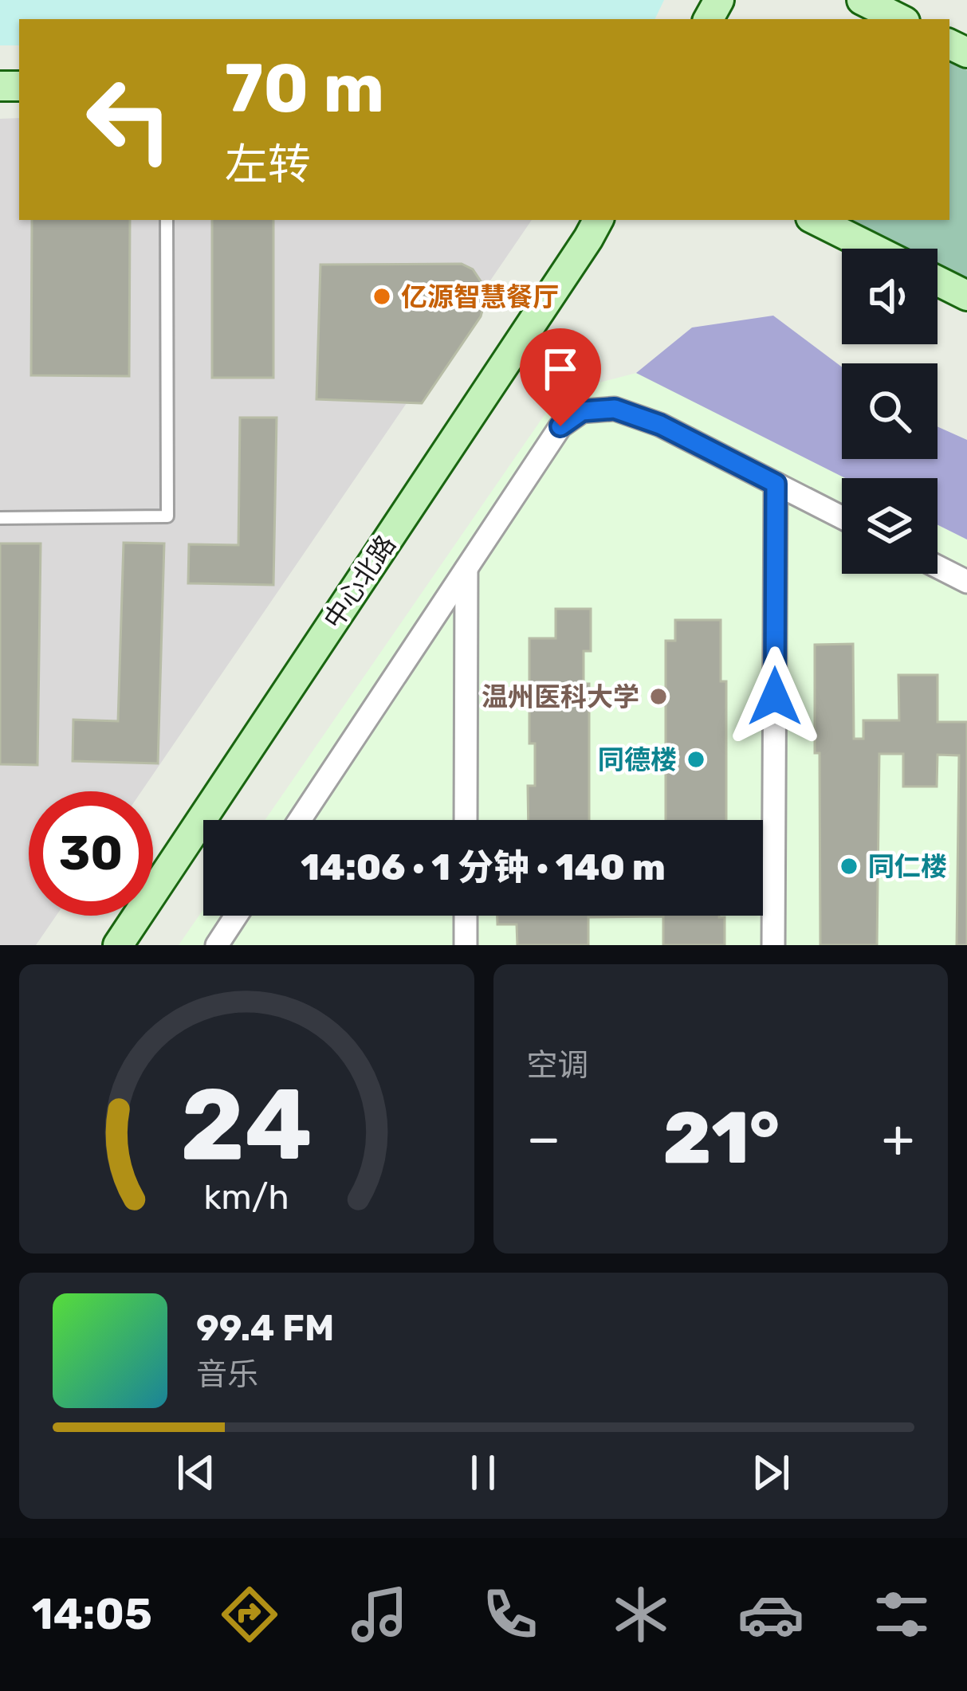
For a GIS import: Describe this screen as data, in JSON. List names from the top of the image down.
{
  "streets": {
    "main road": ["中心北路"]
  },
  "places": [
    "亿源智慧餐厅",
    "温州医科大学",
    "同德楼",
    "同仁楼"
  ],
  "page": {
    "turn": ["70 m", "左转"],
    "limit": "30",
    "trip": "14:06 · 1 分钟 · 140 m",
    "tile": "空调",
    "heat": ["−", "21°", "+"],
    "song": ["99.4 FM", "音乐"],
    "tabs": "14:05",
    "gauge": ["24", "km/h"]
  }
}
